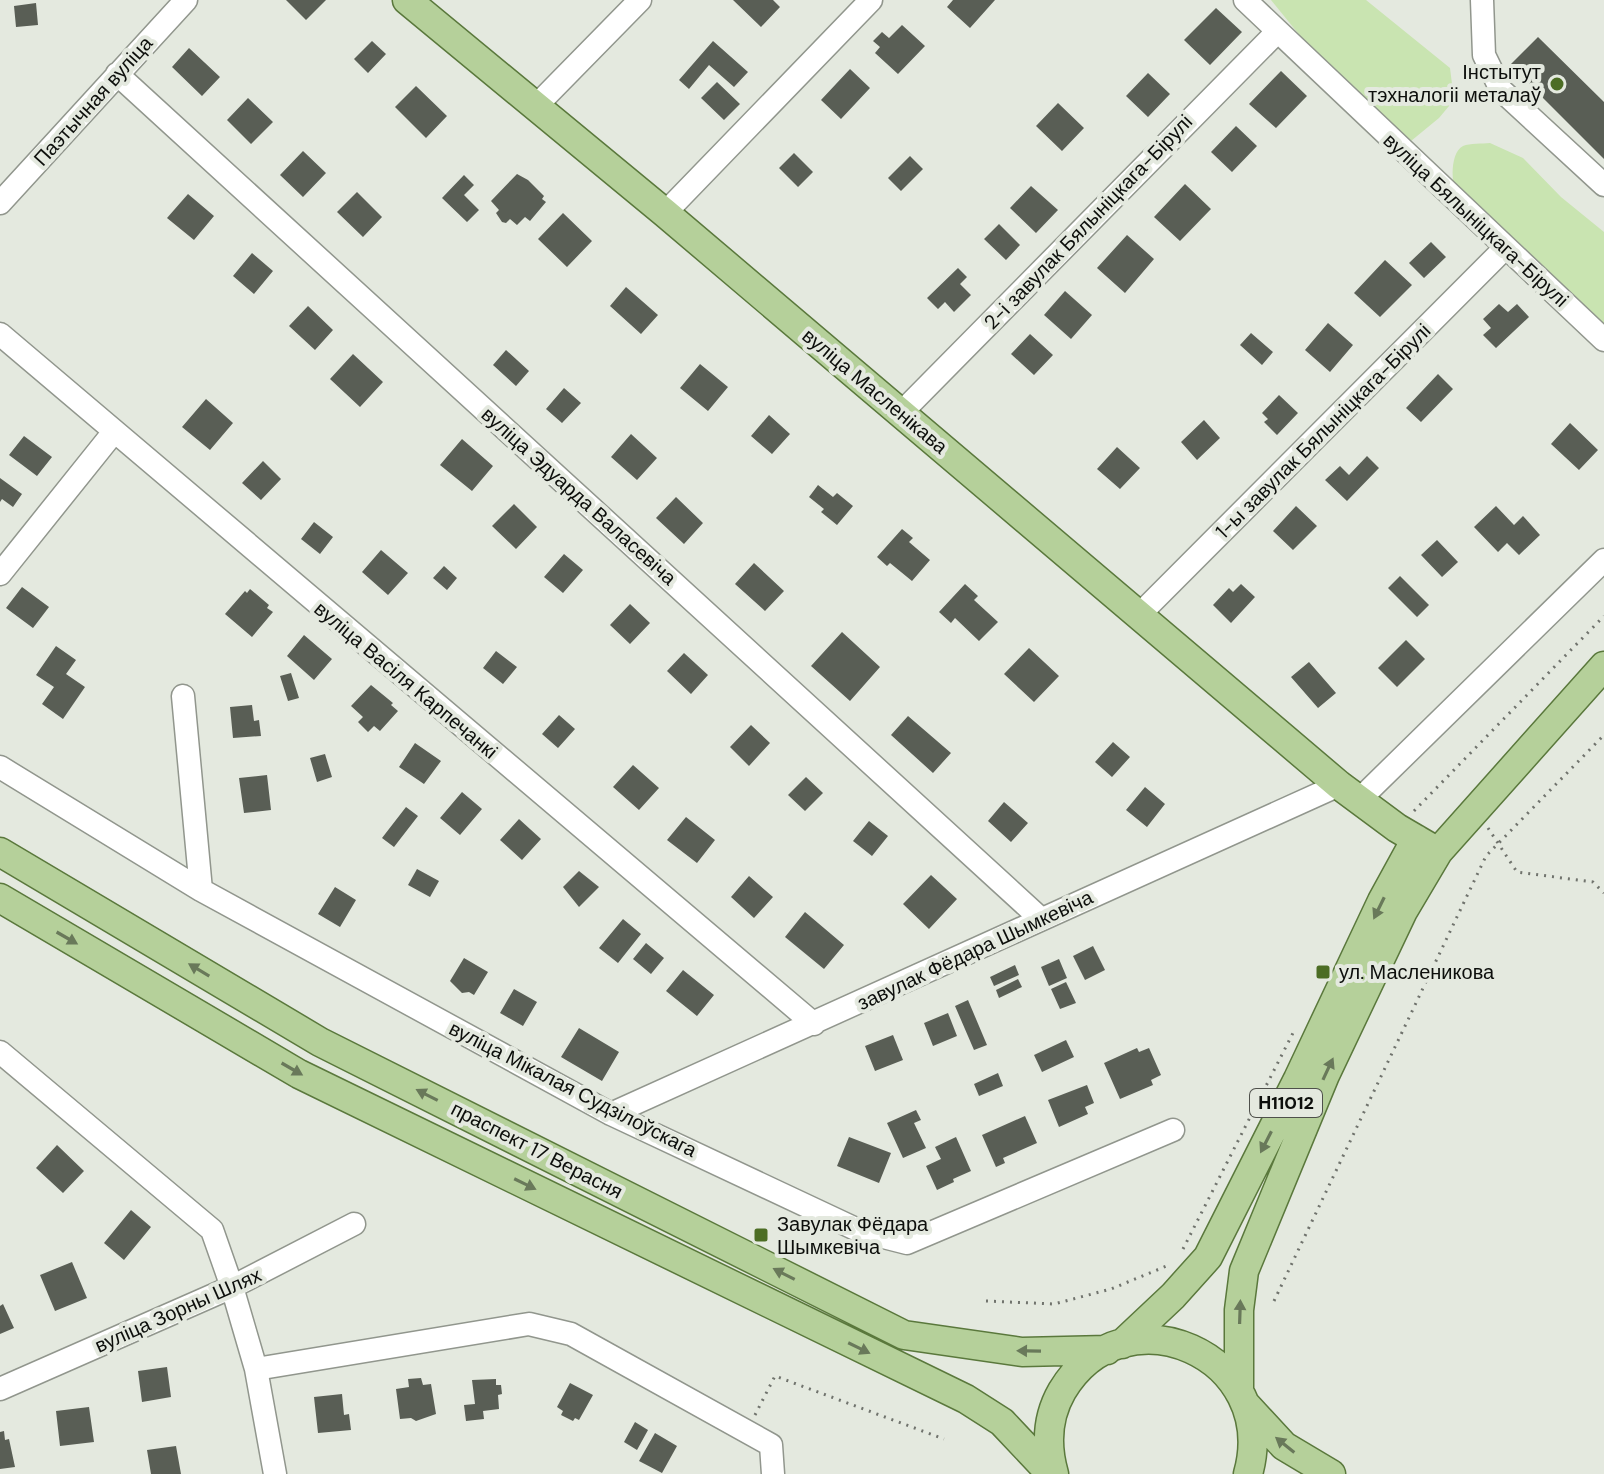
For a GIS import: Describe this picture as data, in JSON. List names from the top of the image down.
{
  "streets": {
    "main road": ["вуліца Масленікава", "Н11012", "праспект 17 Верасня"],
    "street": [
      "Паэтычная вуліца",
      "вуліца Бялыніцкага-Бірулі",
      "2-і завулак Бялыніцкага-Бірулі",
      "1-ы завулак Бялыніцкага-Бірулі",
      "вуліца Эдуарда Валасевіча",
      "вуліца Васіля Карпечанкі",
      "завулак Фёдара Шымкевіча",
      "вуліца Мікалая Судзілоўскага",
      "вуліца Зорны Шлях"
    ]
  },
  "crossings": [
    ["Паэтычная вуліца", "вуліца Эдуарда Валасевіча"],
    ["вуліца Бялыніцкага-Бірулі", "2-і завулак Бялыніцкага-Бірулі"],
    ["вуліца Бялыніцкага-Бірулі", "1-ы завулак Бялыніцкага-Бірулі"],
    ["2-і завулак Бялыніцкага-Бірулі", "вуліца Масленікава"],
    ["вуліца Масленікава", "1-ы завулак Бялыніцкага-Бірулі"],
    ["вуліца Масленікава", "завулак Фёдара Шымкевіча"],
    ["вуліца Эдуарда Валасевіча", "завулак Фёдара Шымкевіча"],
    ["вуліца Васіля Карпечанкі", "завулак Фёдара Шымкевіча"],
    ["завулак Фёдара Шымкевіча", "вуліца Мікалая Судзілоўскага"],
    ["Н11012", "праспект 17 Верасня"]
  ],
  "places": {
    "other": ["Інстытут тэхналогіі металаў"],
    "transit": ["ул. Масленикова", "Завулак Фёдара Шымкевіча"]
  }
}
